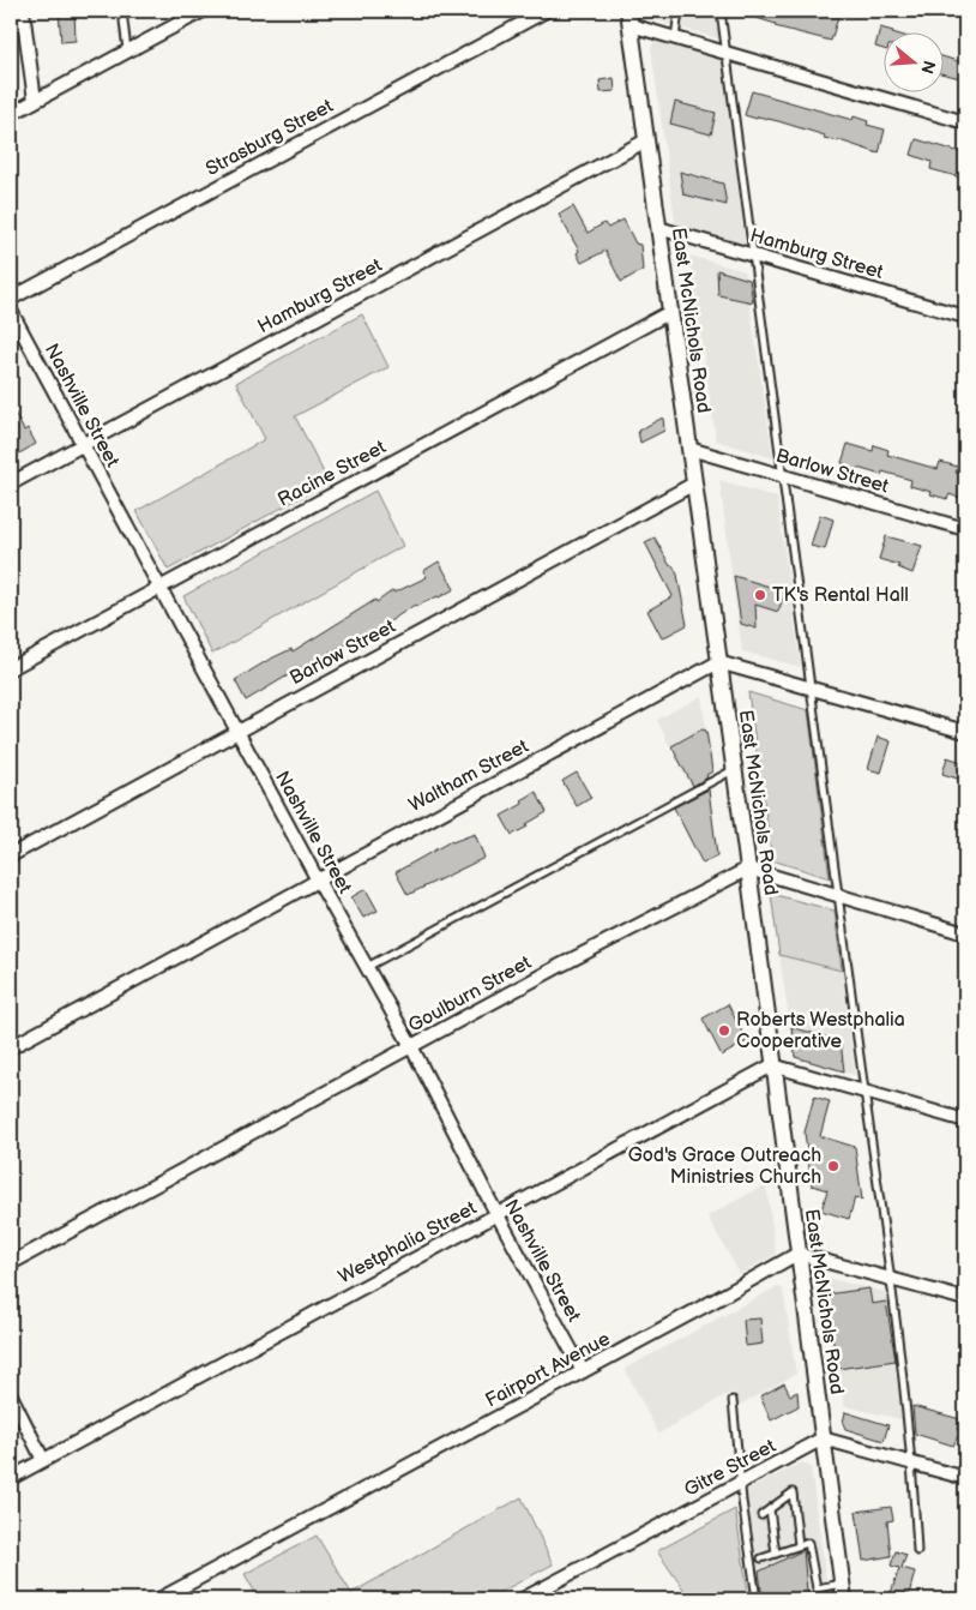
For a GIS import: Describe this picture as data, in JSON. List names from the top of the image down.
{
  "streets": {
    "street": [
      "Strasburg Street",
      "Hamburg Street",
      "East McNichols Road",
      "Nashville Street",
      "Barlow Street",
      "Racine Street",
      "Waltham Street",
      "Goulburn Street",
      "Westphalia Street",
      "Fairport Avenue",
      "Gitre Street"
    ]
  },
  "crossings": [
    ["Hamburg Street", "East McNichols Road"],
    ["Hamburg Street", "Nashville Street"],
    ["East McNichols Road", "Barlow Street"],
    ["East McNichols Road", "Racine Street"],
    ["East McNichols Road", "Waltham Street"],
    ["East McNichols Road", "Goulburn Street"],
    ["East McNichols Road", "Westphalia Street"],
    ["East McNichols Road", "Fairport Avenue"],
    ["East McNichols Road", "Gitre Street"],
    ["Nashville Street", "Barlow Street"],
    ["Nashville Street", "Racine Street"],
    ["Nashville Street", "Waltham Street"],
    ["Nashville Street", "Goulburn Street"],
    ["Nashville Street", "Westphalia Street"],
    ["Nashville Street", "Fairport Avenue"]
  ],
  "places": ["TK's Rental Hall", "Roberts Westphalia Cooperative", "God's Grace Outreach Ministries Church"],
  "north": "right"
}
